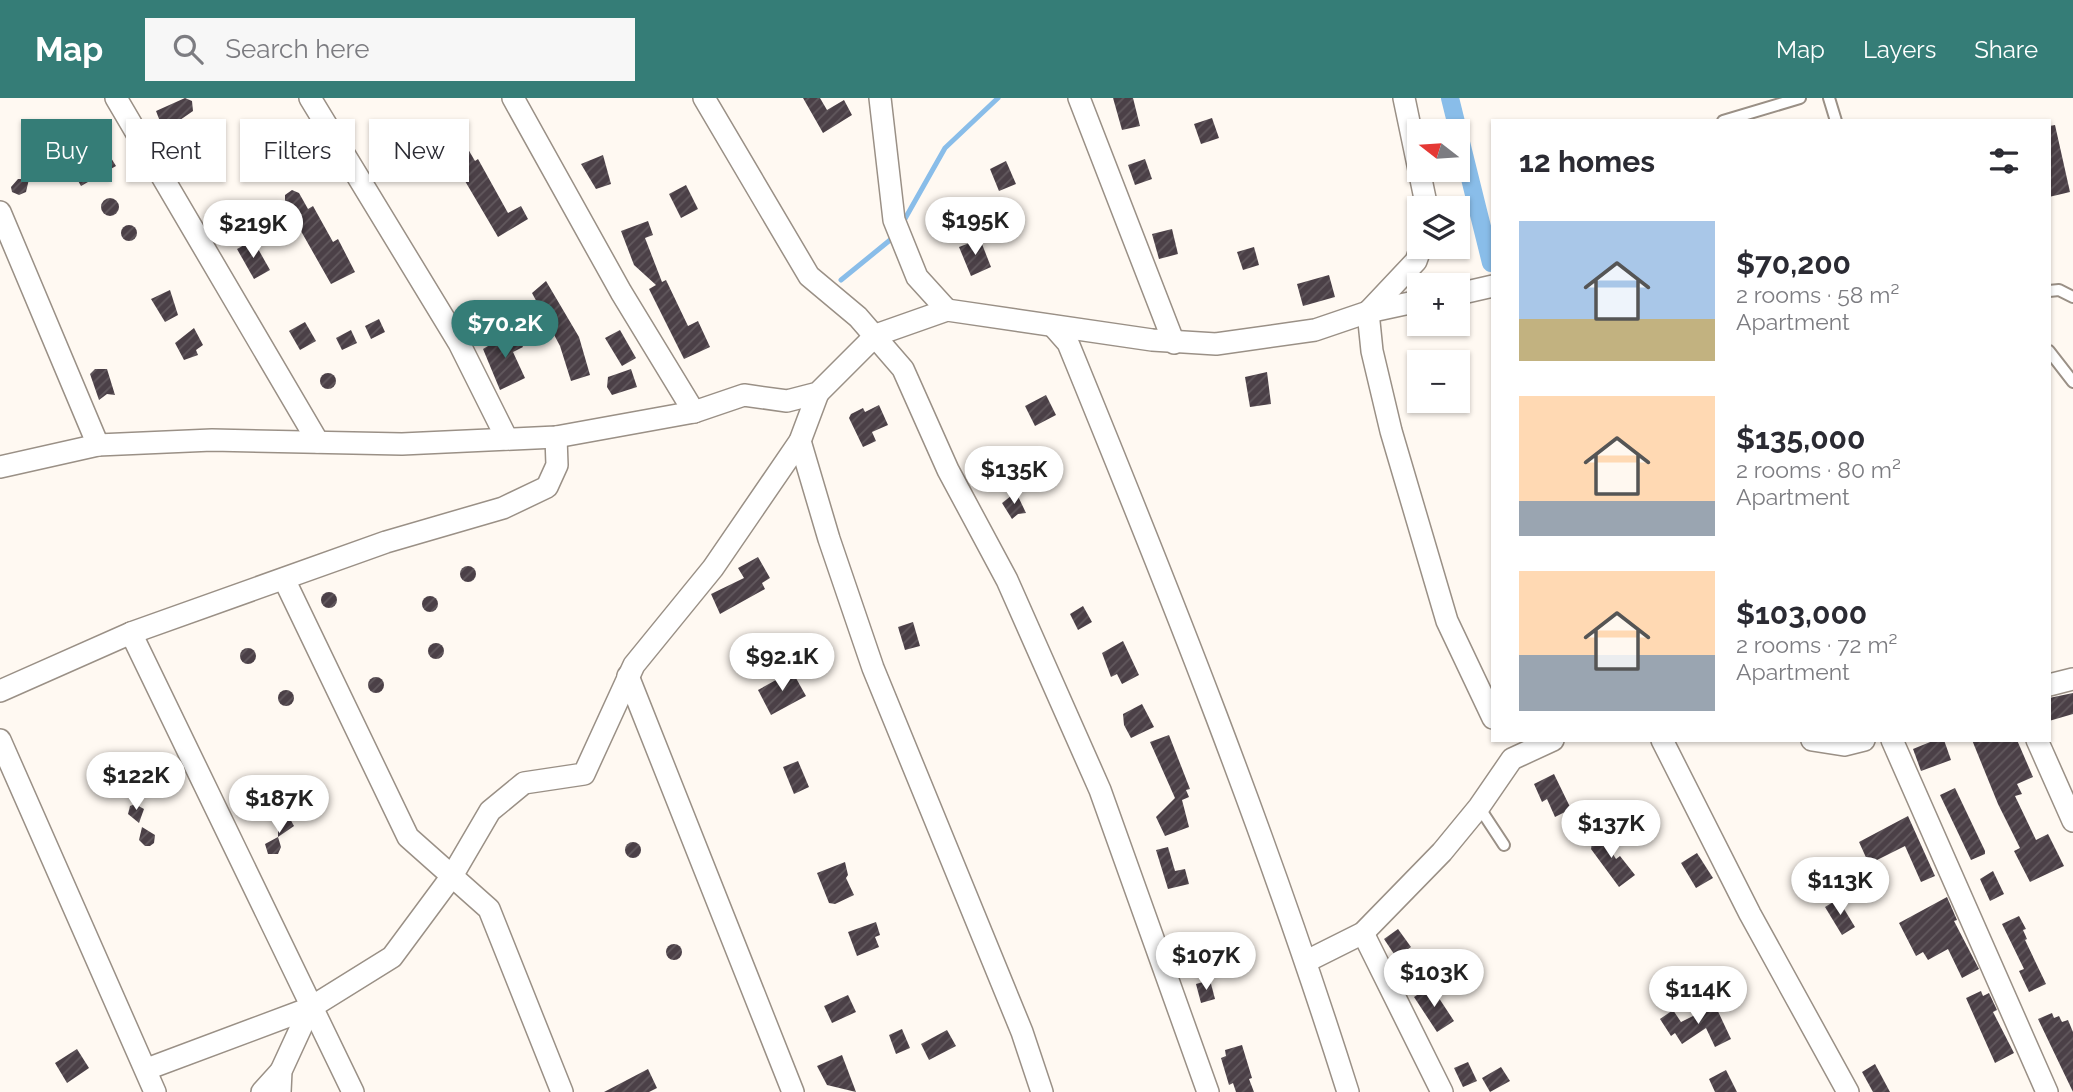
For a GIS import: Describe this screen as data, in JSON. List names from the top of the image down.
{
  "north": "left",
  "page": {
    "header": "Map",
    "search": "Search here",
    "nav": ["Map", "Layers", "Share"],
    "map_buttons": ["+", "−"],
    "chip": [
      "Buy",
      "Rent",
      "Filters",
      "New"
    ],
    "heading": "12 homes",
    "price": [
      "$195K",
      "$219K",
      "$70.2K",
      "$135K",
      "$92.1K",
      "$122K",
      "$187K",
      "$137K",
      "$113K",
      "$107K",
      "$103K",
      "$114K"
    ],
    "list": [
      {
        "name": "$70,200",
        "note": "2 rooms · 58 m² · Apartment"
      },
      {
        "name": "$135,000",
        "note": "2 rooms · 80 m² · Apartment"
      },
      {
        "name": "$103,000",
        "note": "2 rooms · 72 m² · Apartment"
      }
    ]
  }
}
